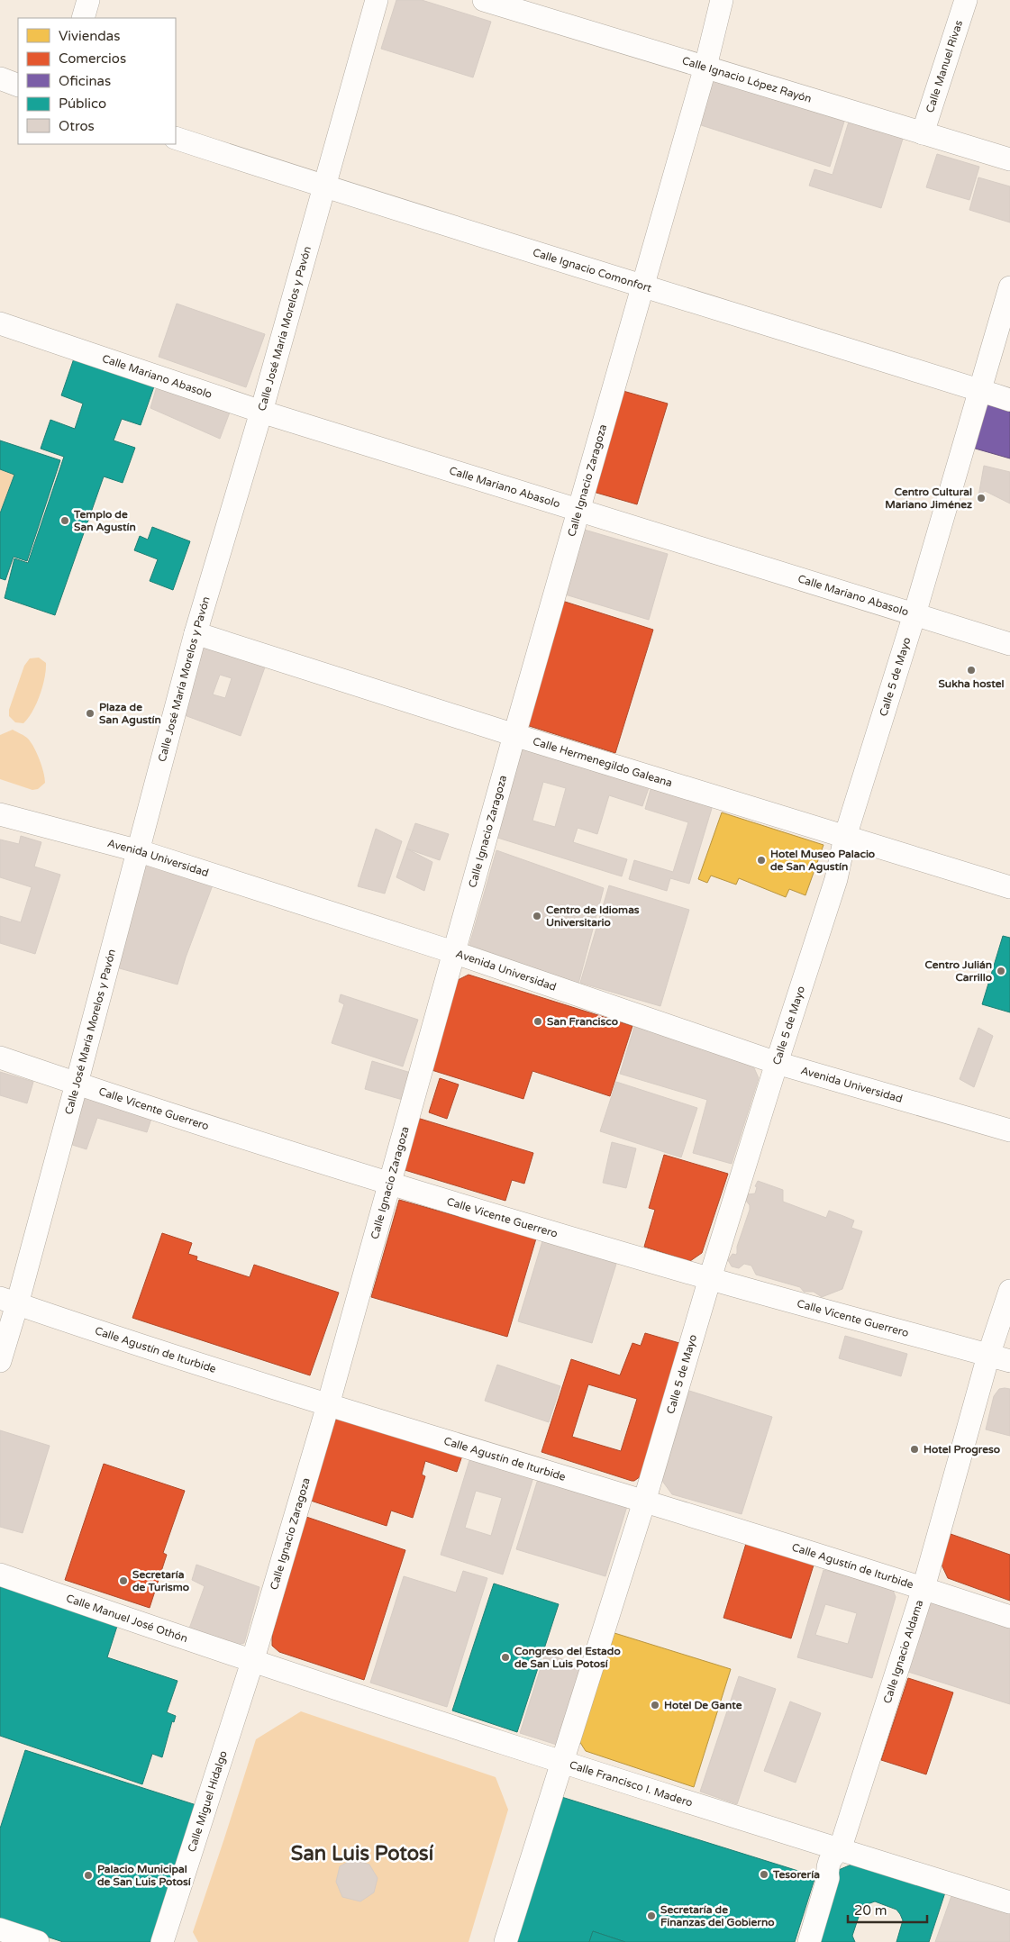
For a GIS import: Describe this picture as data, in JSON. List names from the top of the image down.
{
  "streets": {
    "street": [
      "Calle Manuel Rivas",
      "Calle Ignacio López Rayón",
      "Calle Ignacio Comonfort",
      "Calle José María Morelos y Pavón",
      "Calle Mariano Abasolo",
      "Calle Ignacio Zaragoza",
      "Calle 5 de Mayo",
      "Calle Hermenegildo Galeana",
      "Avenida Universidad",
      "Calle Vicente Guerrero",
      "Calle Agustín de Iturbide",
      "Calle Manuel José Othón",
      "Calle Ignacio Aldama",
      "Calle Francisco I. Madero",
      "Calle Miguel Hidalgo"
    ]
  },
  "crossings": [
    ["Calle Manuel Rivas", "Calle Ignacio López Rayón"],
    ["Calle Ignacio López Rayón", "Calle Ignacio Zaragoza"],
    ["Calle Ignacio Comonfort", "Calle José María Morelos y Pavón"],
    ["Calle Ignacio Comonfort", "Calle Ignacio Zaragoza"],
    ["Calle Ignacio Comonfort", "Calle 5 de Mayo"],
    ["Calle José María Morelos y Pavón", "Calle Mariano Abasolo"],
    ["Calle José María Morelos y Pavón", "Calle Hermenegildo Galeana"],
    ["Calle José María Morelos y Pavón", "Avenida Universidad"],
    ["Calle José María Morelos y Pavón", "Calle Vicente Guerrero"],
    ["Calle José María Morelos y Pavón", "Calle Agustín de Iturbide"],
    ["Calle Mariano Abasolo", "Calle Ignacio Zaragoza"],
    ["Calle Mariano Abasolo", "Calle 5 de Mayo"],
    ["Calle Ignacio Zaragoza", "Calle Hermenegildo Galeana"],
    ["Calle Ignacio Zaragoza", "Avenida Universidad"],
    ["Calle Ignacio Zaragoza", "Calle Vicente Guerrero"],
    ["Calle Ignacio Zaragoza", "Calle Agustín de Iturbide"],
    ["Calle Ignacio Zaragoza", "Calle Manuel José Othón"],
    ["Calle Ignacio Zaragoza", "Calle Francisco I. Madero"],
    ["Calle Ignacio Zaragoza", "Calle Miguel Hidalgo"],
    ["Calle 5 de Mayo", "Calle Hermenegildo Galeana"],
    ["Calle 5 de Mayo", "Avenida Universidad"],
    ["Calle 5 de Mayo", "Calle Vicente Guerrero"],
    ["Calle 5 de Mayo", "Calle Agustín de Iturbide"],
    ["Calle 5 de Mayo", "Calle Francisco I. Madero"],
    ["Calle Vicente Guerrero", "Calle Ignacio Aldama"],
    ["Calle Agustín de Iturbide", "Calle Ignacio Aldama"],
    ["Calle Manuel José Othón", "Calle Francisco I. Madero"],
    ["Calle Manuel José Othón", "Calle Miguel Hidalgo"],
    ["Calle Ignacio Aldama", "Calle Francisco I. Madero"],
    ["Calle Francisco I. Madero", "Calle Miguel Hidalgo"]
  ],
  "districts": ["San Luis Potosí"],
  "places": [
    "Centro Cultural Mariano Jiménez",
    "Templo de San Agustín",
    "Sukha hostel",
    "Plaza de San Agustín",
    "Hotel Museo Palacio de San Agustín",
    "Centro de Idiomas Universitario",
    "Centro Julián Carrillo",
    "San Francisco",
    "Hotel Progreso",
    "Secretaría de Turismo",
    "Congreso del Estado de San Luis Potosí",
    "Hotel De Gante",
    "Tesorería",
    "Palacio Municipal de San Luis Potosí",
    "Secretaría de Finanzas del Gobierno"
  ],
  "legend": [
    "Viviendas",
    "Comercios",
    "Oficinas",
    "Público",
    "Otros"
  ],
  "scale_bar": "20 m"
}
